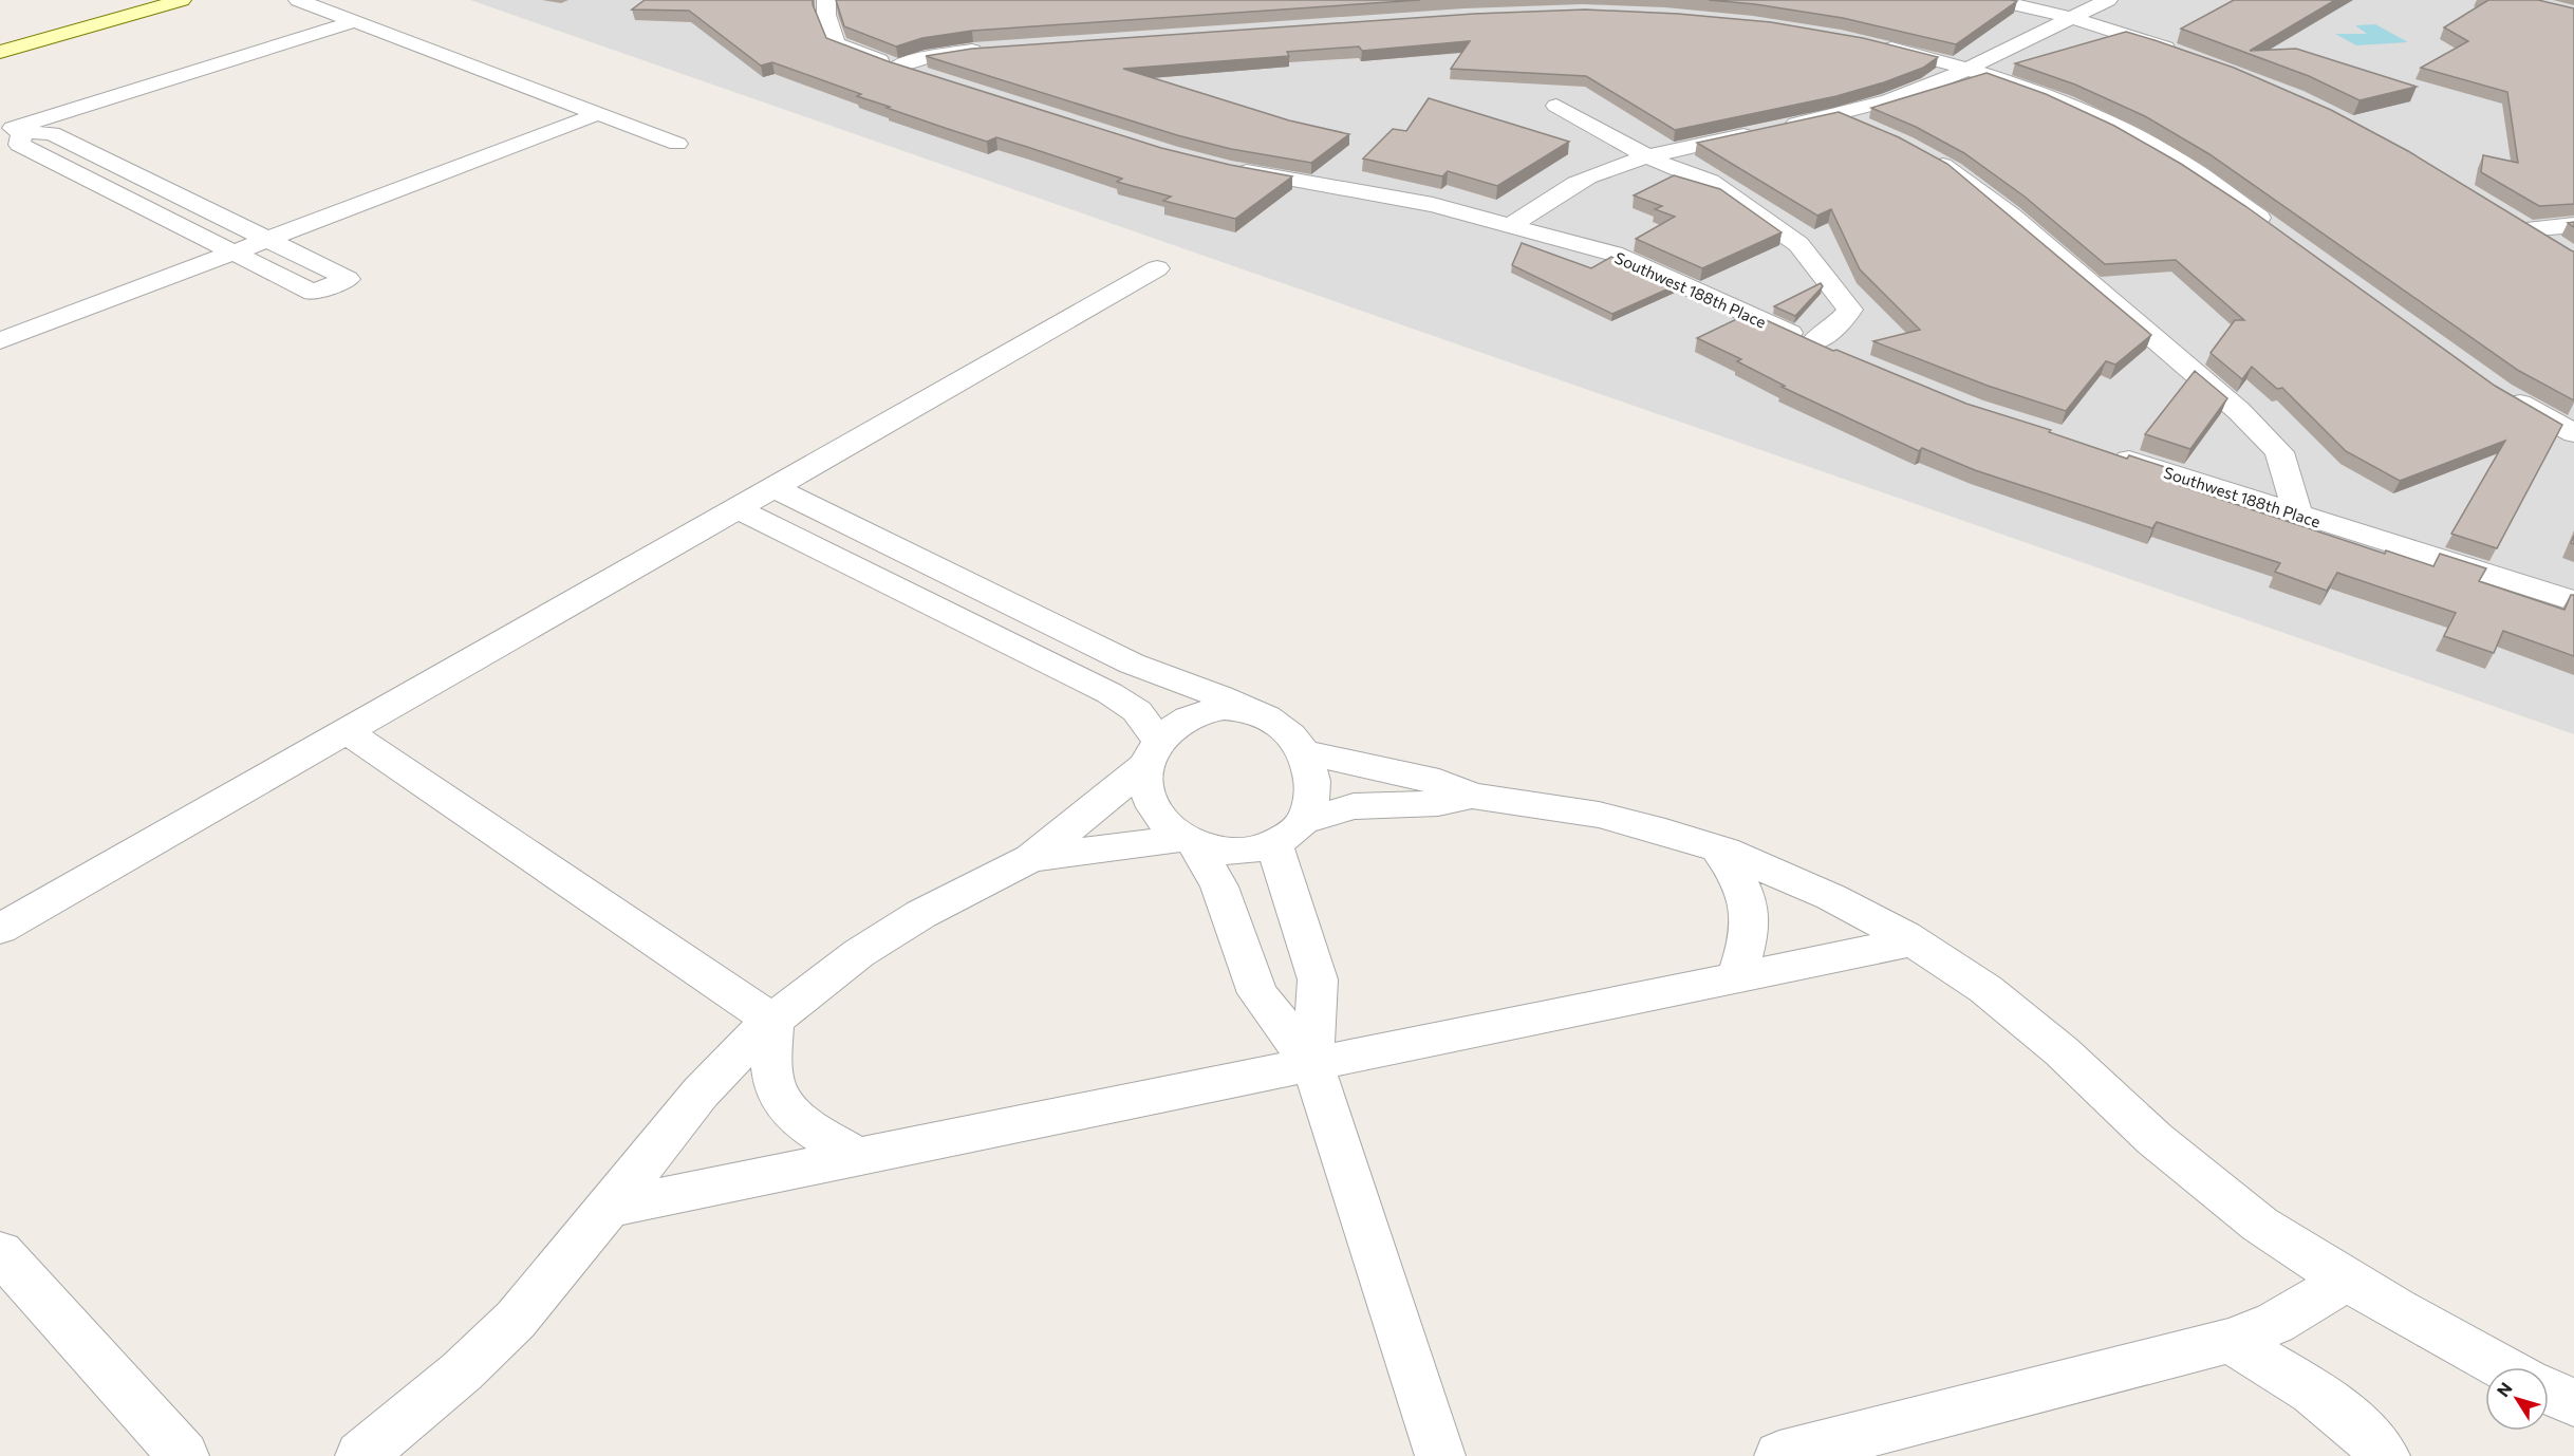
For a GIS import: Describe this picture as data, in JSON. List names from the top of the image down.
{
  "streets": {
    "street": ["Southwest 188th Place"]
  },
  "north": "top left"
}
